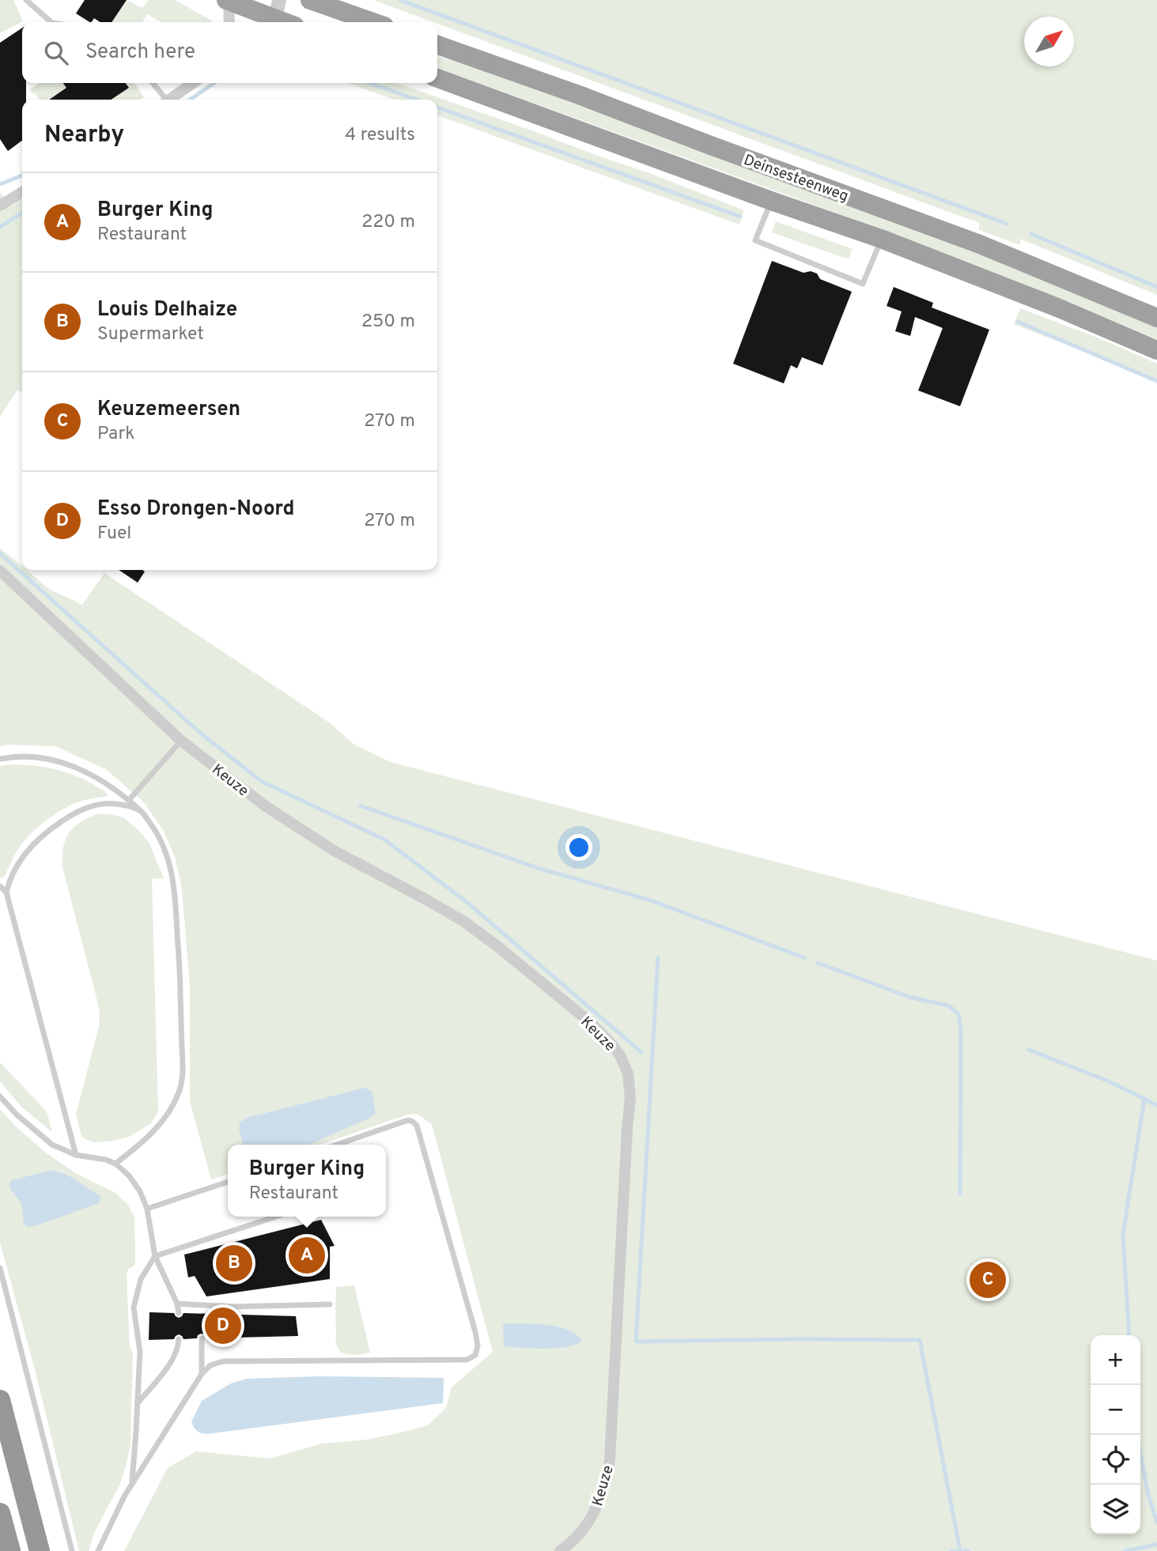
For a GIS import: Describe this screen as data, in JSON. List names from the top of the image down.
{
  "streets": {
    "highway": ["Deinsesteenweg"],
    "street": ["Keuze"]
  },
  "north": "top right",
  "page": {
    "search": "Search here",
    "heading": ["Nearby", "4 results"],
    "list": [
      {
        "mark": "A",
        "name": "Burger King",
        "note": "Restaurant",
        "value": "220 m"
      },
      {
        "mark": "B",
        "name": "Louis Delhaize",
        "note": "Supermarket",
        "value": "250 m"
      },
      {
        "mark": "C",
        "name": "Keuzemeersen",
        "note": "Park",
        "value": "270 m"
      },
      {
        "mark": "D",
        "name": "Esso Drongen-Noord",
        "note": "Fuel",
        "value": "270 m"
      }
    ],
    "popup": ["Burger King", "Restaurant"],
    "pins": [
      "A",
      "B",
      "C",
      "D"
    ],
    "map_buttons": ["+", "−"]
  }
}
